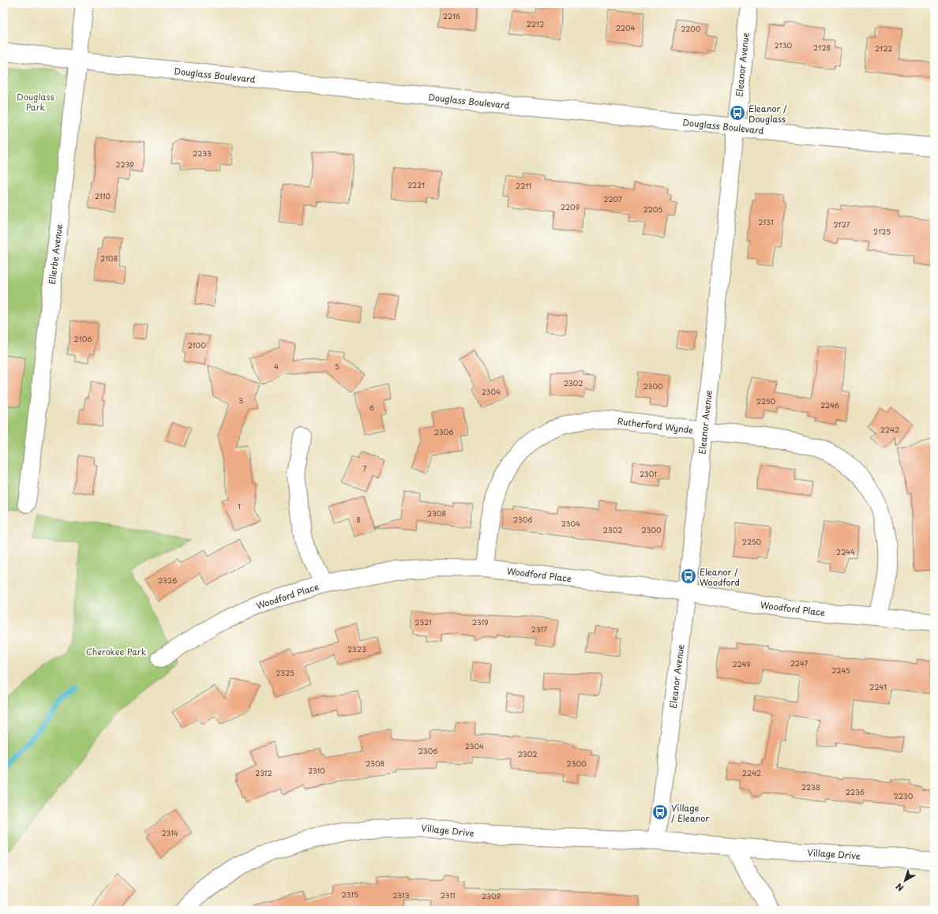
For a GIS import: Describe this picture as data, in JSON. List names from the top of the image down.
{
  "streets": {
    "street": [
      "Eleanor Avenue",
      "Douglass Boulevard",
      "Ellerbe Avenue",
      "Rutherford Wynde",
      "Woodford Place",
      "Village Drive"
    ]
  },
  "crossings": [
    ["Eleanor Avenue", "Douglass Boulevard"],
    ["Eleanor Avenue", "Rutherford Wynde"],
    ["Eleanor Avenue", "Woodford Place"],
    ["Eleanor Avenue", "Village Drive"],
    ["Douglass Boulevard", "Ellerbe Avenue"],
    ["Rutherford Wynde", "Woodford Place"]
  ],
  "parks": ["Douglass Park", "Cherokee Park"],
  "places": {
    "bus stop": ["Eleanor / Douglass", "Eleanor / Woodford", "Village / Eleanor"]
  },
  "house_numbers": [
    "2216",
    "2212",
    "2204",
    "2200",
    "2130",
    "2128",
    "2122",
    "2233",
    "2239",
    "2221",
    "2211",
    "2110",
    "2207",
    "2209",
    "2205",
    "2131",
    "2127",
    "2125",
    "2108",
    "2106",
    "2100",
    "4",
    "5",
    "2302",
    "2300",
    "2304",
    "3",
    "2250",
    "2246",
    "6",
    "2242",
    "2306",
    "7",
    "2301",
    "1",
    "2308",
    "8",
    "2306",
    "2304",
    "2302",
    "2300",
    "2250",
    "2244",
    "2326",
    "2321",
    "2319",
    "2317",
    "2323",
    "2247",
    "2249",
    "2245",
    "2325",
    "2241",
    "2304",
    "2306",
    "2302",
    "2308",
    "2300",
    "2310",
    "2312",
    "2242",
    "2238",
    "2236",
    "2230",
    "2314",
    "2315",
    "2313",
    "2311",
    "2309"
  ],
  "north": "bottom left"
}
